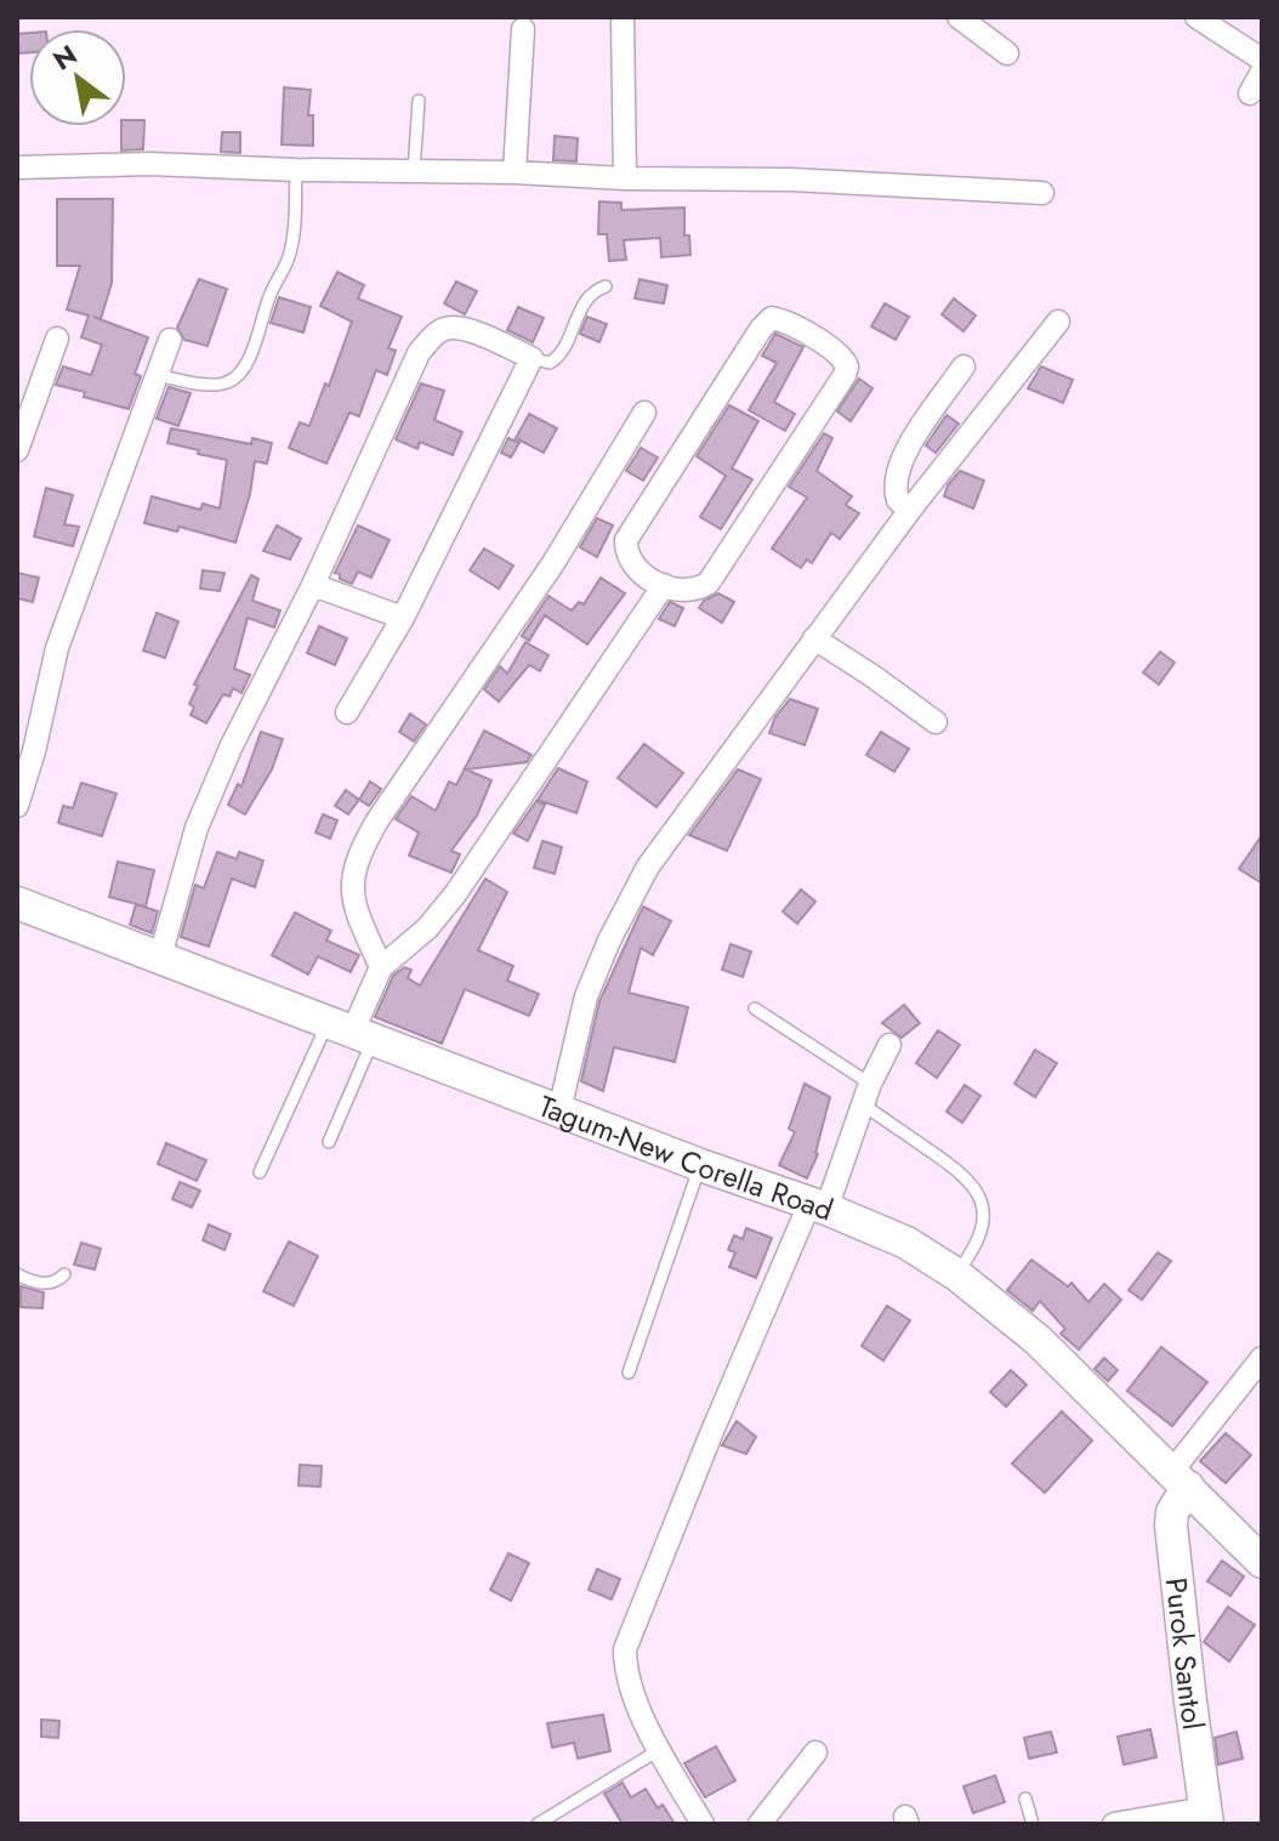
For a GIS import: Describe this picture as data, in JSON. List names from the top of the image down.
{
  "streets": {
    "main road": ["Tagum-New Corella Road", "Purok Santol"]
  },
  "crossings": [
    ["Tagum-New Corella Road", "Purok Santol"]
  ],
  "north": "top left"
}
